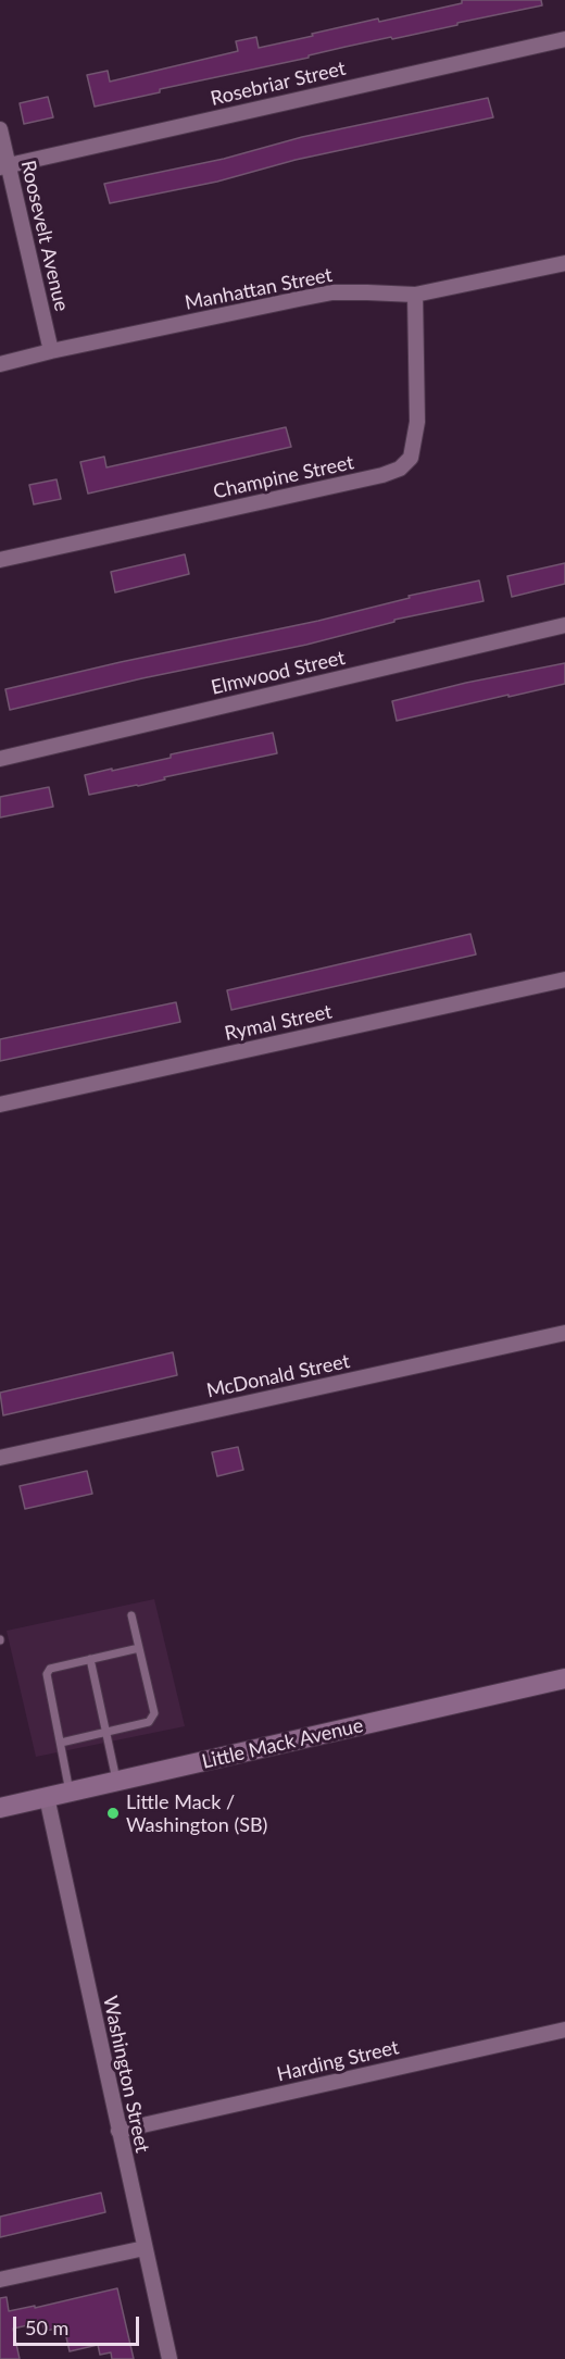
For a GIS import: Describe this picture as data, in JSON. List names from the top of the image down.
{
  "streets": {
    "main road": ["Little Mack Avenue"],
    "street": [
      "Rosebriar Street",
      "Roosevelt Avenue",
      "Manhattan Street",
      "Champine Street",
      "Elmwood Street",
      "Rymal Street",
      "McDonald Street",
      "Harding Street",
      "Washington Street"
    ]
  },
  "crossings": [
    ["Rosebriar Street", "Roosevelt Avenue"],
    ["Roosevelt Avenue", "Manhattan Street"],
    ["Manhattan Street", "Champine Street"],
    ["Little Mack Avenue", "Washington Street"],
    ["Harding Street", "Washington Street"]
  ],
  "places": ["Little Mack / Washington (SB)"],
  "scale_bar": "50 m"
}
